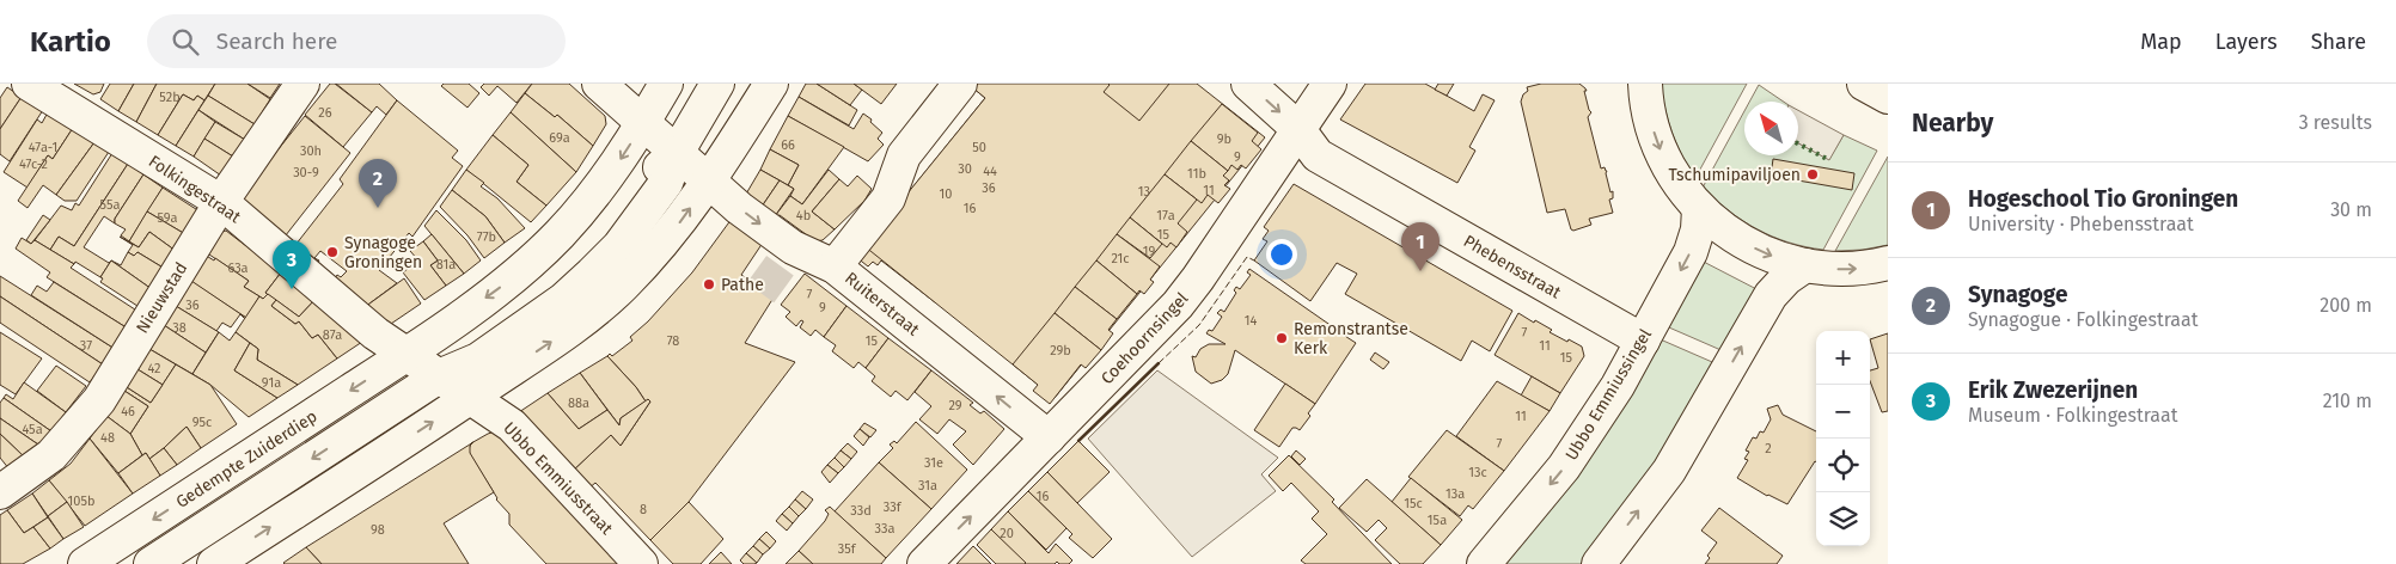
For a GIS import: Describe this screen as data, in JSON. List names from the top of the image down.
{
  "streets": {
    "street": [
      "Folkingestraat",
      "Phebensstraat",
      "Nieuwstad",
      "Ruiterstraat",
      "Coehoornsingel",
      "Ubbo Emmiussingel",
      "Gedempte Zuiderdiep",
      "Ubbo Emmiusstraat"
    ]
  },
  "crossings": [
    ["Folkingestraat", "Nieuwstad"],
    ["Folkingestraat", "Gedempte Zuiderdiep"],
    ["Phebensstraat", "Coehoornsingel"],
    ["Phebensstraat", "Ubbo Emmiussingel"],
    ["Ruiterstraat", "Coehoornsingel"]
  ],
  "places": [
    "Tschumipaviljoen",
    "Synagoge Groningen",
    "Pathe",
    "Remonstrantse Kerk"
  ],
  "house_numbers": [
    "52b",
    "26",
    "69a",
    "9b",
    "66",
    "47a-1",
    "50",
    "30h",
    "9",
    "47c-2",
    "30",
    "44",
    "30-9",
    "11b",
    "36",
    "11",
    "13",
    "10",
    "55a",
    "16",
    "4b",
    "17a",
    "59a",
    "15",
    "77b",
    "19",
    "21c",
    "81a",
    "63a",
    "7",
    "36",
    "9",
    "14",
    "38",
    "7",
    "87a",
    "78",
    "15",
    "37",
    "11",
    "29b",
    "15",
    "42",
    "91a",
    "88a",
    "29",
    "46",
    "11",
    "95c",
    "45a",
    "48",
    "7",
    "2",
    "31e",
    "13c",
    "31a",
    "13a",
    "16",
    "105b",
    "15c",
    "33f",
    "8",
    "33d",
    "15a",
    "33a",
    "98",
    "20",
    "35f"
  ],
  "north": "top left",
  "page": {
    "header": "Kartio",
    "search": "Search here",
    "nav": ["Map", "Layers", "Share"],
    "heading": ["Nearby", "3 results"],
    "pins": ["2", "1", "3"],
    "list": [
      {
        "mark": "1",
        "name": "Hogeschool Tio Groningen",
        "note": "University · Phebensstraat",
        "value": "30 m"
      },
      {
        "mark": "2",
        "name": "Synagoge",
        "note": "Synagogue · Folkingestraat",
        "value": "200 m"
      },
      {
        "mark": "3",
        "name": "Erik Zwezerijnen",
        "note": "Museum · Folkingestraat",
        "value": "210 m"
      }
    ],
    "map_buttons": ["+", "−"]
  }
}
